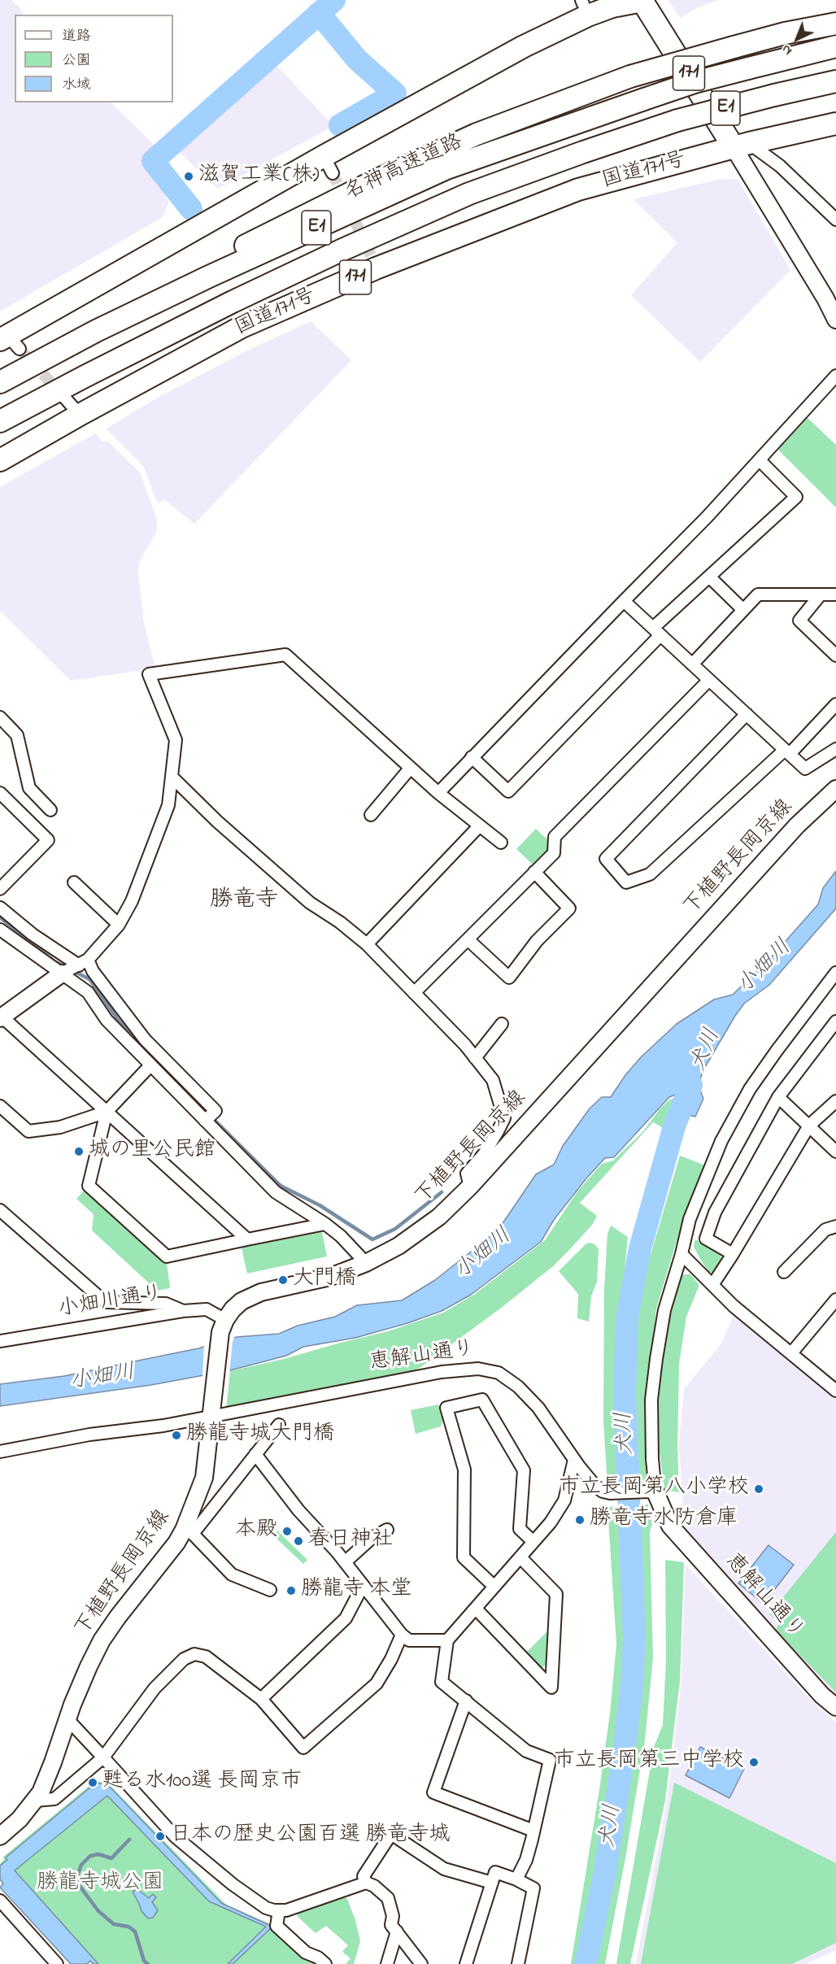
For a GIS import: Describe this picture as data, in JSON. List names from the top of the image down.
{
  "streets": {
    "highway": [
      "171",
      "E1",
      "名神高速道路",
      "国道171号"
    ],
    "main road": ["下植野長岡京線", "恵解山通り"],
    "street": ["小畑川通り"]
  },
  "crossings": [
    ["171", "国道171号"],
    ["下植野長岡京線", "小畑川通り"],
    ["下植野長岡京線", "恵解山通り"]
  ],
  "districts": ["勝竜寺"],
  "water": ["小畑川", "犬川"],
  "parks": ["勝龍寺城公園"],
  "places": [
    "滋賀工業(株)",
    "城の里公民館",
    "大門橋",
    "勝龍寺城大門橋",
    "市立長岡第八小学校",
    "勝竜寺水防倉庫",
    "本殿",
    "春日神社",
    "勝龍寺 本堂",
    "市立長岡第三中学校",
    "甦る水100選 長岡京市",
    "日本の歴史公園百選 勝竜寺城"
  ],
  "legend": ["道路", "公園", "水域"],
  "north": "bottom left"
}
